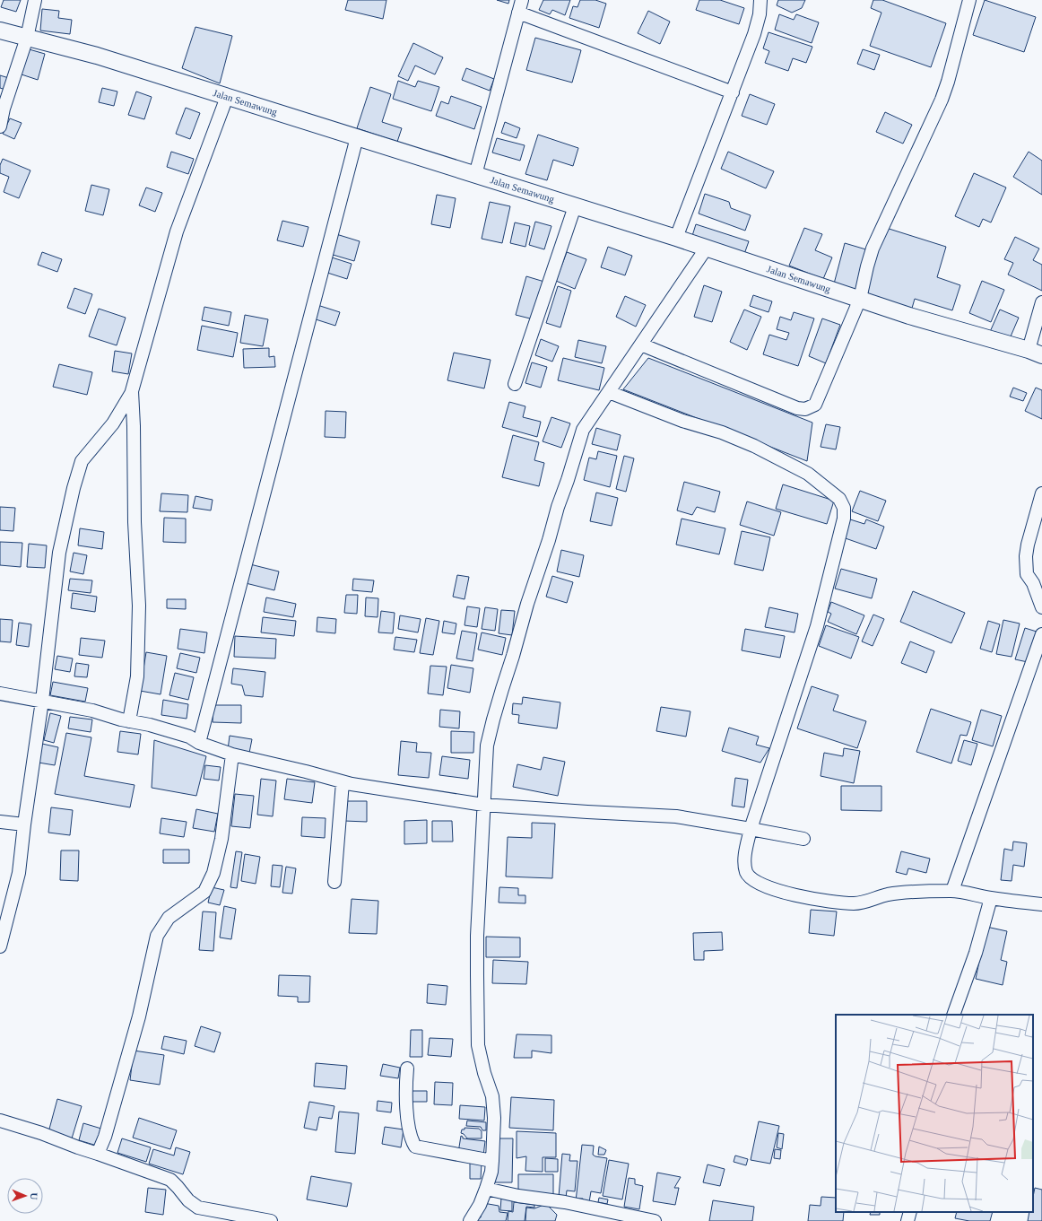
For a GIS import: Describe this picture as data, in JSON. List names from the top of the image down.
{
  "streets": {
    "street": ["Jalan Semawung"]
  },
  "north": "right"
}
